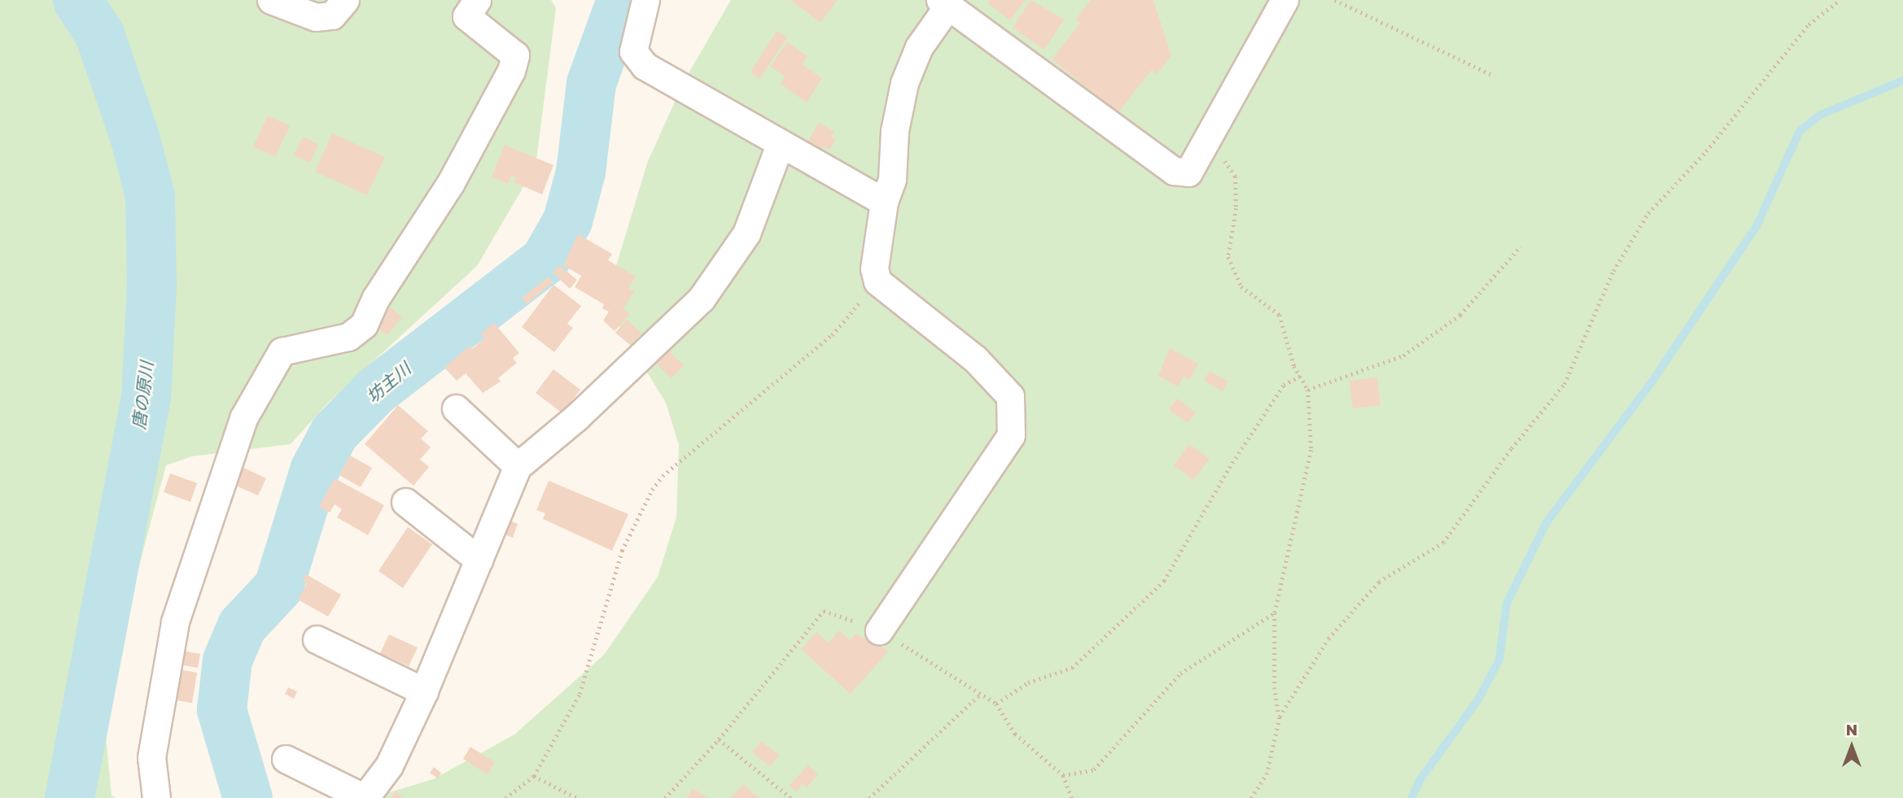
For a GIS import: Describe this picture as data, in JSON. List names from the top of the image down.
{
  "water": ["坊主川", "唐の原川"],
  "north": "top"
}
